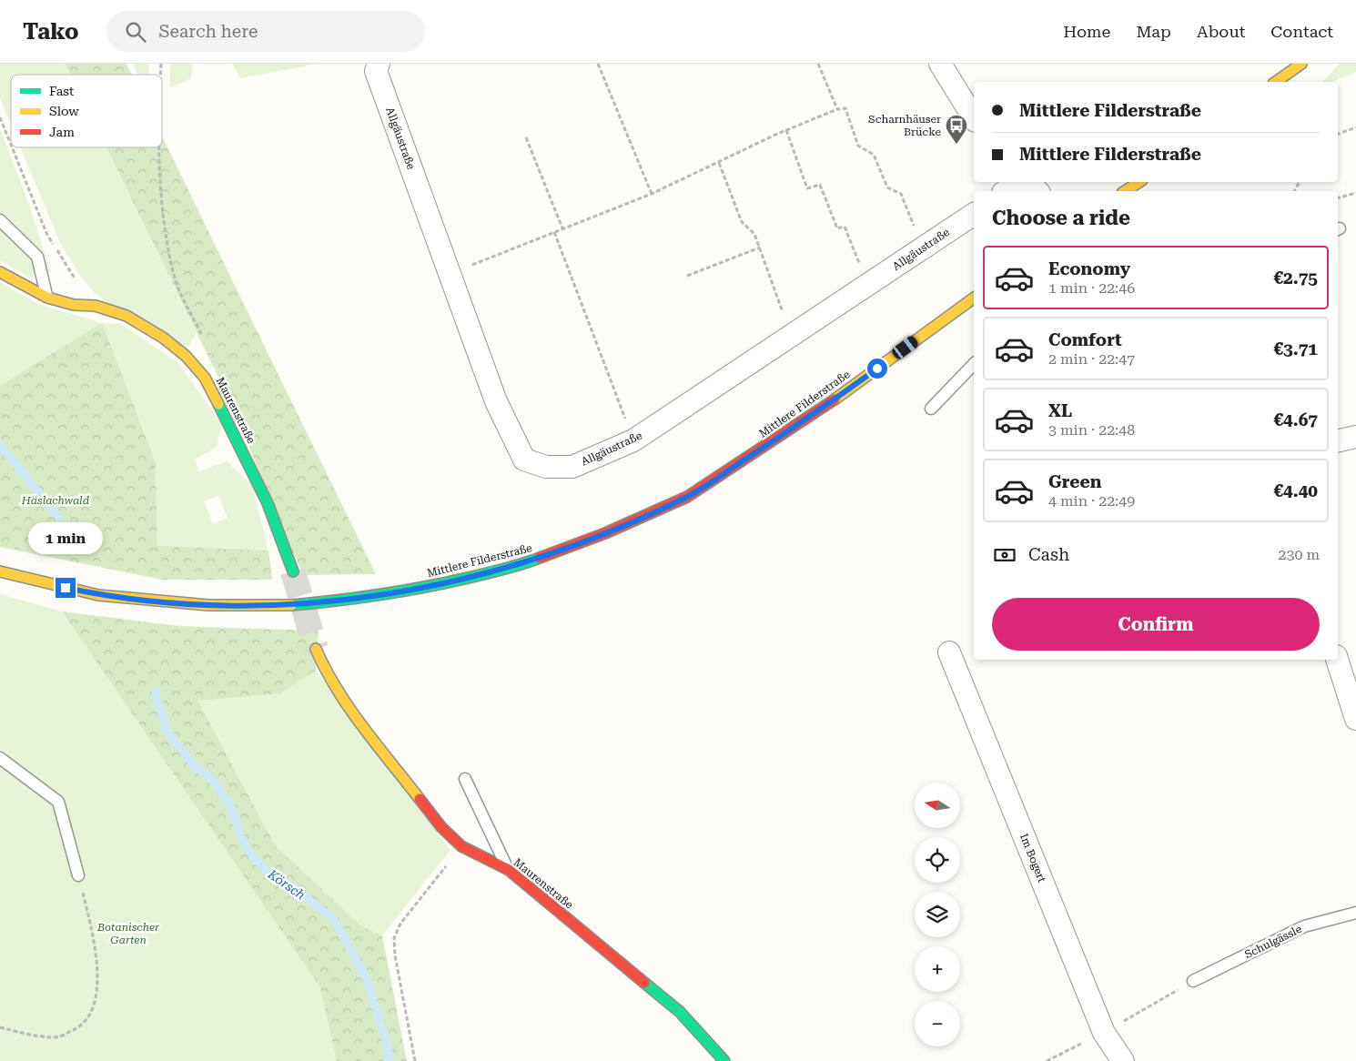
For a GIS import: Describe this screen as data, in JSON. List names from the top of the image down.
{
  "streets": {
    "main road": ["Mittlere Filderstraße", "Maurenstraße"],
    "street": ["Allgäustraße", "Im Bogert"],
    "lane": ["Schulgässle"]
  },
  "water": ["Körsch"],
  "parks": ["Häslachwald", "Botanischer Garten"],
  "places": {
    "bus stop": ["Scharnhäuser Brücke"]
  },
  "legend": ["Fast", "Slow", "Jam"],
  "north": "left",
  "page": {
    "header": "Tako",
    "search": "Search here",
    "nav": [
      "Home",
      "Map",
      "About",
      "Contact"
    ],
    "banner": ["Mittlere Filderstraße", "Mittlere Filderstraße"],
    "heading": "Choose a ride",
    "list": [
      {
        "name": "Economy",
        "note": "1 min · 22:46",
        "value": "€2.75"
      },
      {
        "name": "Comfort",
        "note": "2 min · 22:47",
        "value": "€3.71"
      },
      {
        "name": "XL",
        "note": "3 min · 22:48",
        "value": "€4.67"
      },
      {
        "name": "Green",
        "note": "4 min · 22:49",
        "value": "€4.40"
      }
    ],
    "bubble": "1 min",
    "pay": ["Cash", "230 m"],
    "buttons": "Confirm",
    "map_buttons": ["+", "−"]
  }
}
